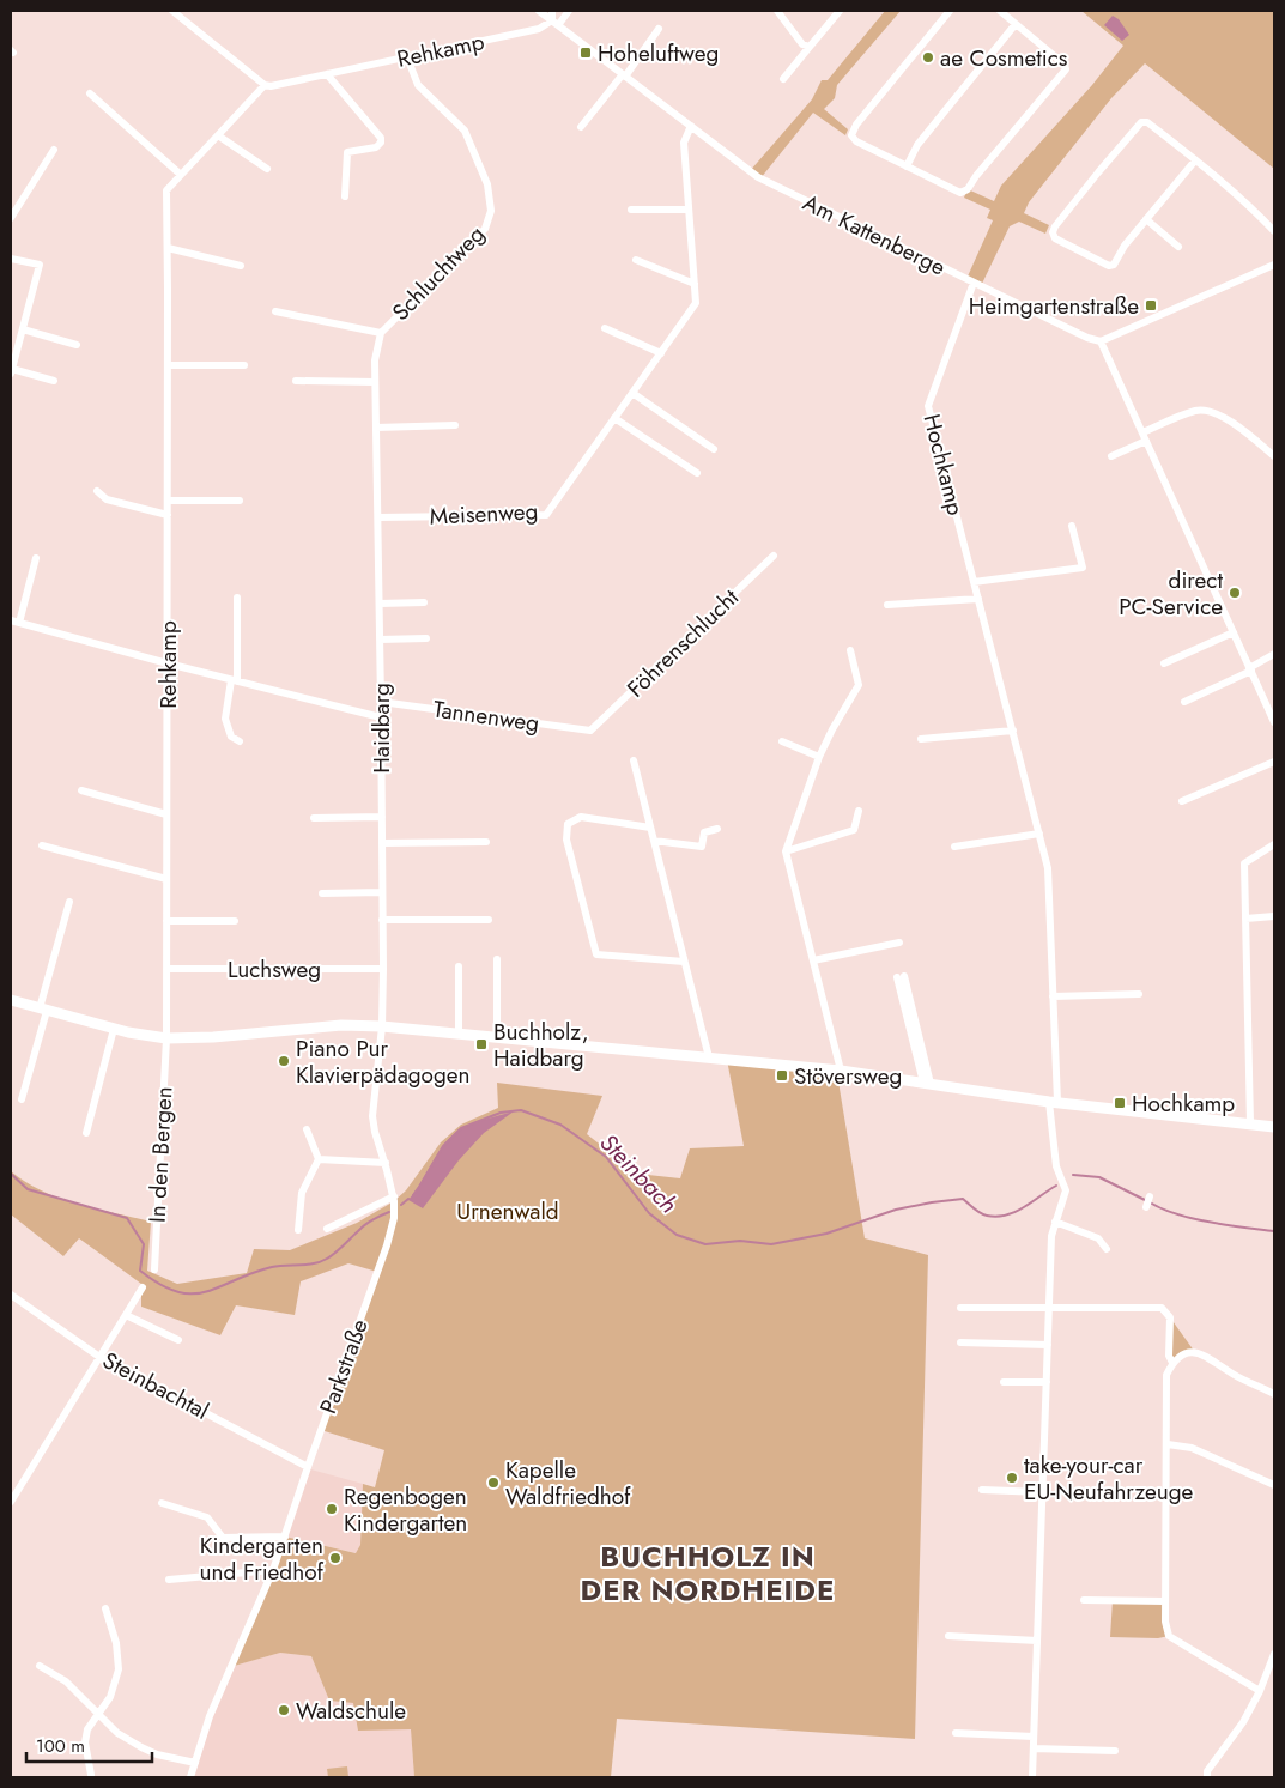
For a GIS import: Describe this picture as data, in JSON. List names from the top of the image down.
{
  "streets": {
    "street": [
      "Rehkamp",
      "Am Kattenberge",
      "Schluchtweg",
      "Hochkamp",
      "Meisenweg",
      "Föhrenschlucht",
      "Tannenweg",
      "Haidbarg",
      "Luchsweg",
      "In den Bergen",
      "Parkstraße",
      "Steinbachtal"
    ]
  },
  "crossings": [
    ["Rehkamp", "Am Kattenberge"],
    ["Rehkamp", "Schluchtweg"],
    ["Rehkamp", "Luchsweg"],
    ["Rehkamp", "In den Bergen"],
    ["Am Kattenberge", "Hochkamp"],
    ["Am Kattenberge", "Meisenweg"],
    ["Schluchtweg", "Haidbarg"],
    ["Meisenweg", "Haidbarg"],
    ["Föhrenschlucht", "Tannenweg"],
    ["Tannenweg", "Haidbarg"],
    ["Haidbarg", "Luchsweg"],
    ["Haidbarg", "Parkstraße"],
    ["Parkstraße", "Steinbachtal"]
  ],
  "districts": ["BUCHHOLZ IN DER NORDHEIDE"],
  "water": ["Steinbach"],
  "parks": ["Urnenwald"],
  "places": {
    "transit": [
      "Hoheluftweg",
      "Heimgartenstraße",
      "Buchholz, Haidbarg",
      "Stöversweg",
      "Hochkamp"
    ],
    "other": [
      "ae Cosmetics",
      "direct PC-Service",
      "Piano Pur Klavierpädagogen",
      "take-your-car EU-Neufahrzeuge",
      "Kapelle Waldfriedhof",
      "Regenbogen Kindergarten",
      "Kindergarten und Friedhof",
      "Waldschule"
    ]
  },
  "scale_bar": "100 m"
}
